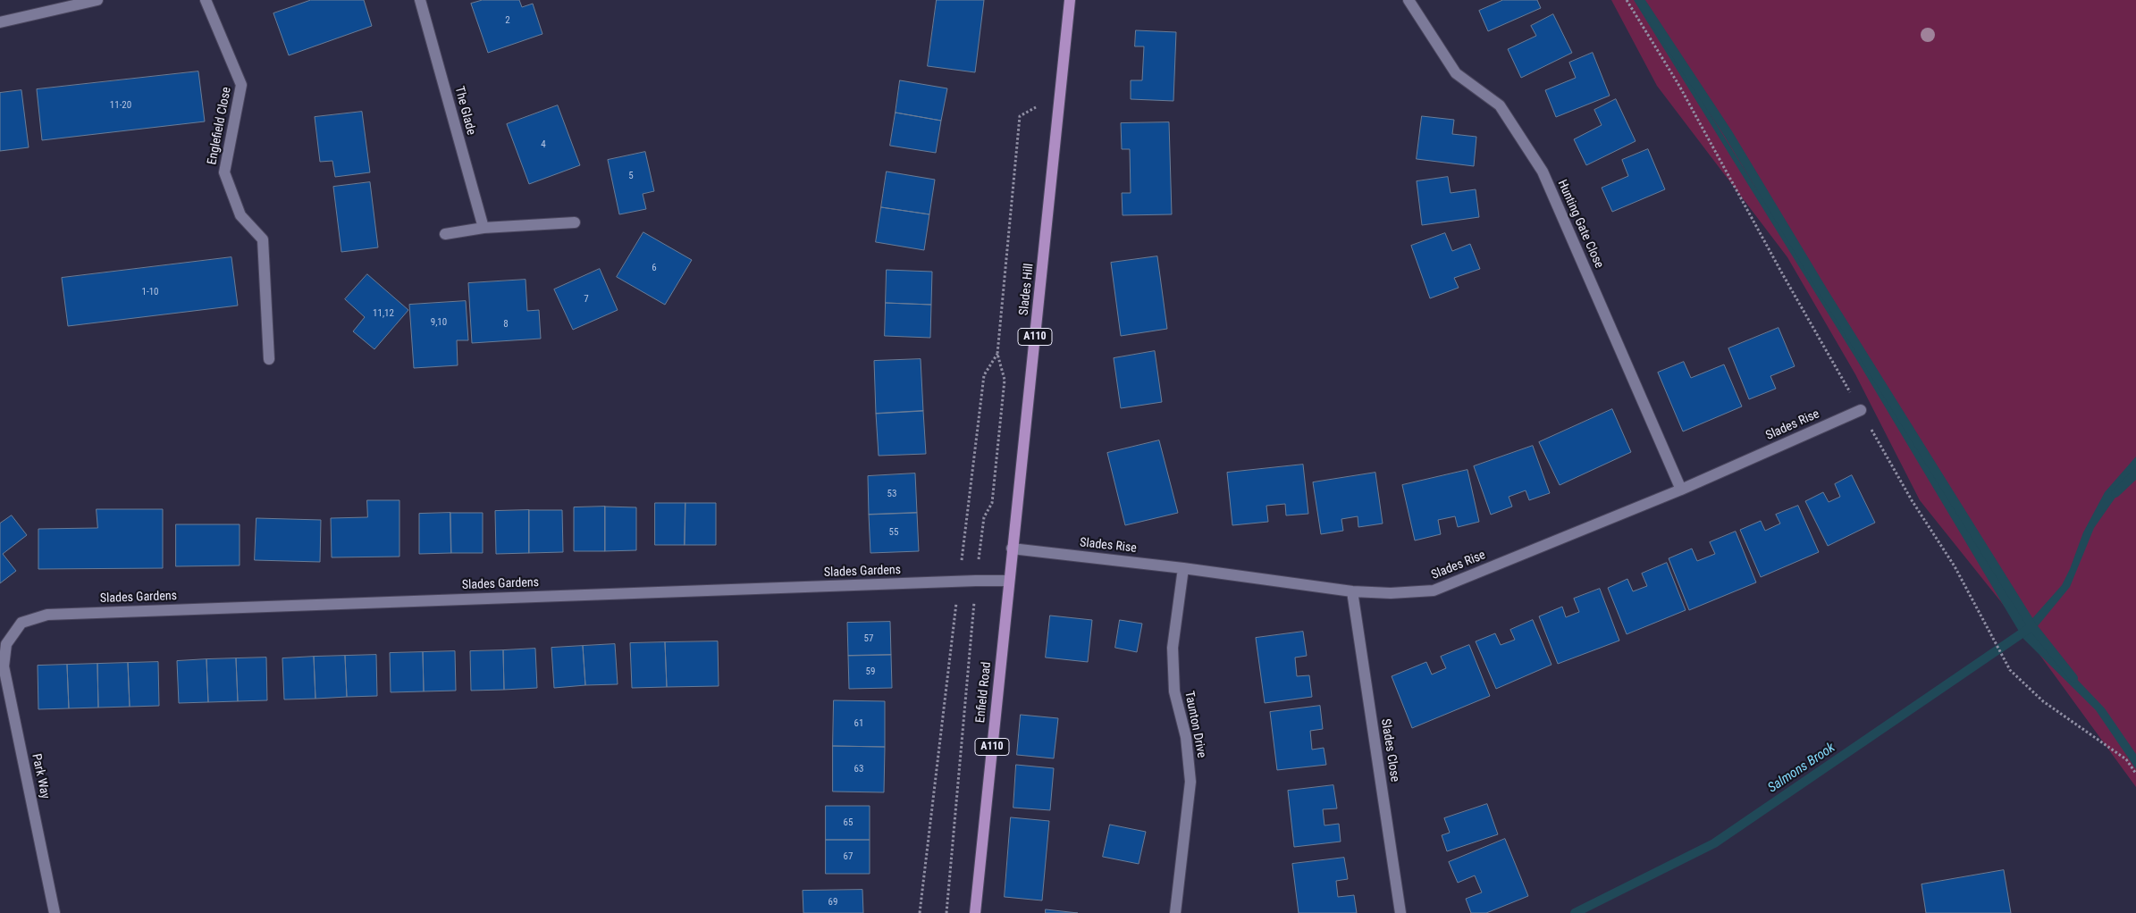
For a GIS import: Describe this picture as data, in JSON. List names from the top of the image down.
{
  "streets": {
    "main road": ["Slades Hill", "A110", "Enfield Road"],
    "street": [
      "The Glade",
      "Englefield Close",
      "Hunting Gate Close",
      "Slades Rise",
      "Slades Gardens",
      "Taunton Drive",
      "Slades Close",
      "Park Way"
    ]
  },
  "crossings": [
    ["Hunting Gate Close", "Slades Rise"],
    ["Slades Hill", "Slades Rise"],
    ["Slades Hill", "Slades Gardens"],
    ["Slades Hill", "Enfield Road"],
    ["Slades Rise", "Taunton Drive"],
    ["Slades Rise", "Slades Close"],
    ["Slades Gardens", "Enfield Road"],
    ["Slades Gardens", "Park Way"]
  ],
  "water": ["Salmons Brook"],
  "house_numbers": [
    "2",
    "11-20",
    "4",
    "5",
    "6",
    "1-10",
    "7",
    "11,12",
    "9,10",
    "8",
    "53",
    "55",
    "57",
    "59",
    "61",
    "63",
    "65",
    "67",
    "69"
  ]
}
